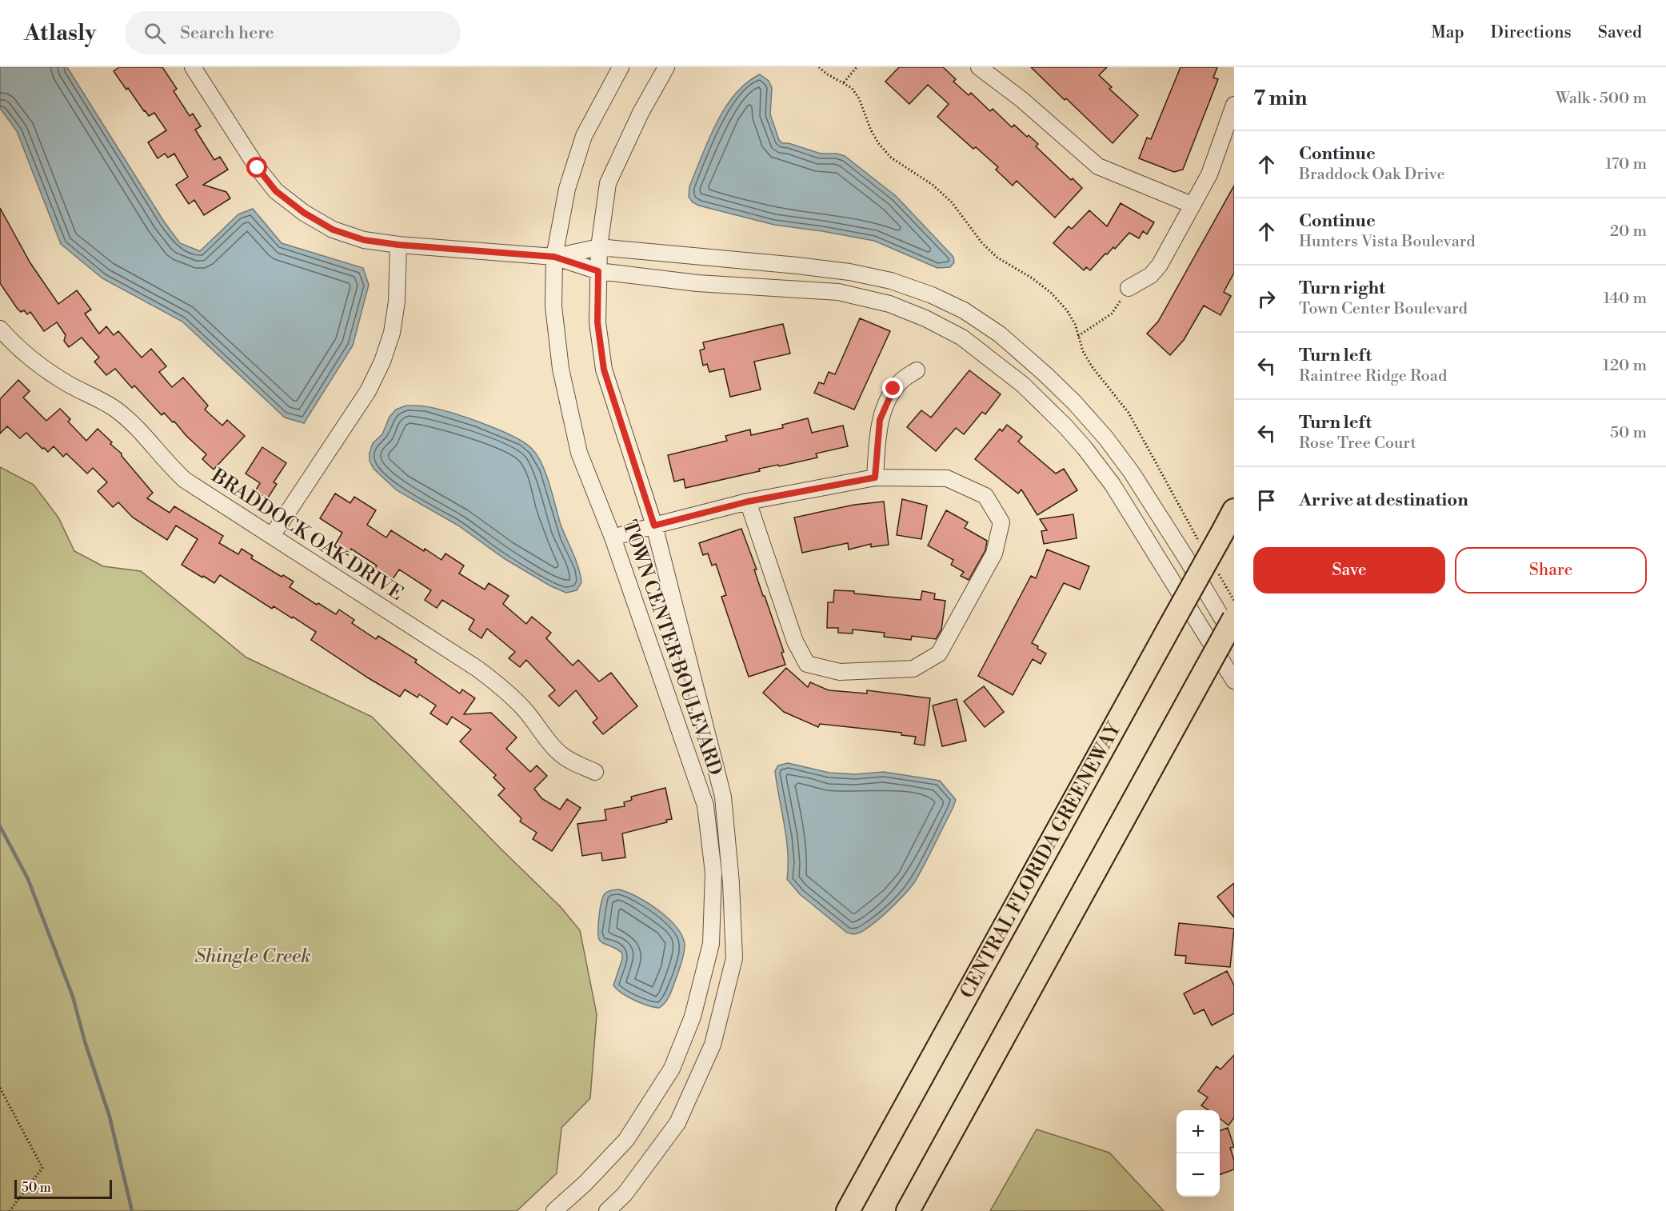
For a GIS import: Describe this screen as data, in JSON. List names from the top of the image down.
{
  "streets": {
    "highway": ["CENTRAL FLORIDA GREENEWAY"],
    "street": ["BRADDOCK OAK DRIVE", "TOWN CENTER BOULEVARD"]
  },
  "parks": ["Shingle Creek"],
  "scale_bar": "50 m",
  "page": {
    "header": "Atlasly",
    "search": "Search here",
    "nav": ["Map", "Directions", "Saved"],
    "heading": ["7 min", "Walk · 500 m"],
    "list": [
      ["Continue", "Braddock Oak Drive", "170 m"],
      ["Continue", "Hunters Vista Boulevard", "20 m"],
      ["Turn right", "Town Center Boulevard", "140 m"],
      ["Turn left", "Raintree Ridge Road", "120 m"],
      ["Turn left", "Rose Tree Court", "50 m"],
      "Arrive at destination"
    ],
    "buttons": ["Save", "Share"],
    "map_buttons": ["+", "−"],
    "scale": "50 m"
  }
}
